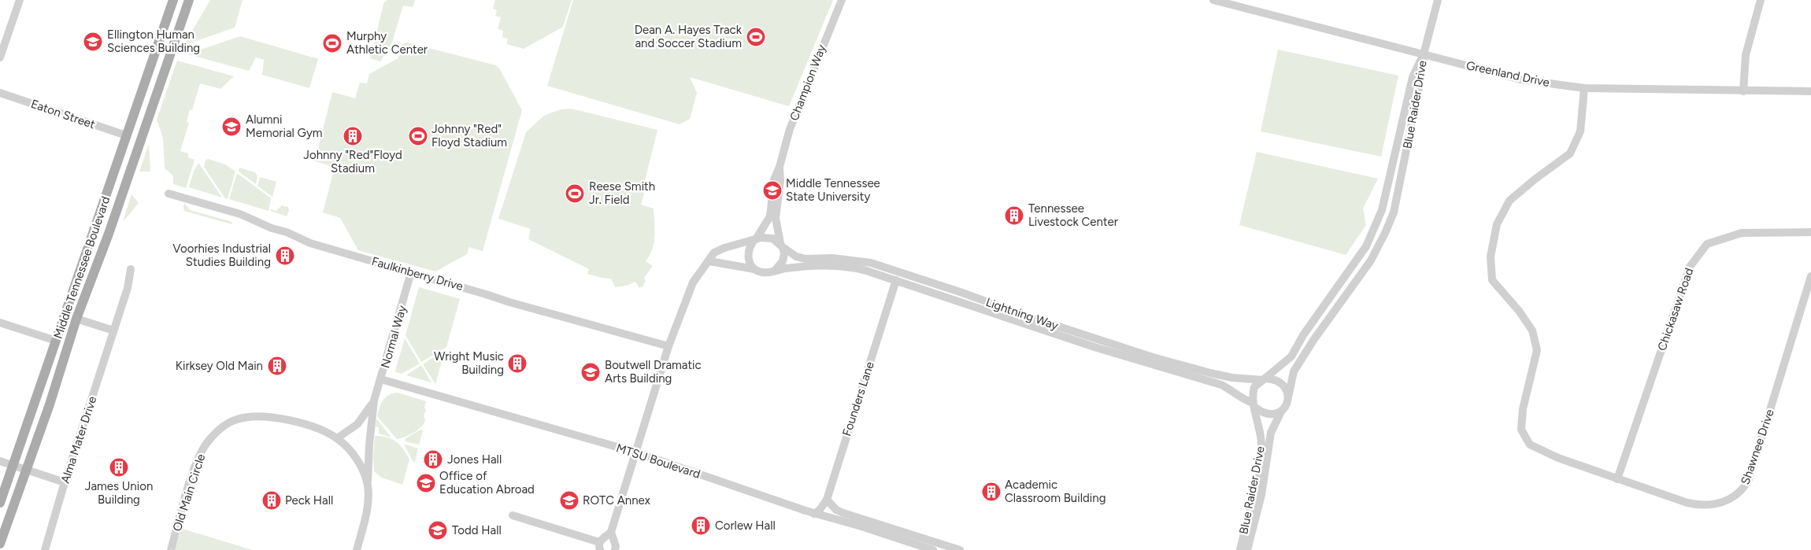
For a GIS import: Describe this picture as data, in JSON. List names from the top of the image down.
{
  "streets": {
    "main road": ["Middle Tennessee Boulevard"],
    "street": [
      "Greenland Drive",
      "Champion Way",
      "Blue Raider Drive",
      "Eaton Street",
      "Faulkinberry Drive",
      "Chickasaw Road",
      "Lightning Way",
      "Normal Way",
      "Founders Lane",
      "Alma Mater Drive",
      "Shawnee Drive",
      "MTSU Boulevard",
      "Old Main Circle"
    ]
  },
  "crossings": [
    ["Greenland Drive", "Blue Raider Drive"],
    ["Greenland Drive", "Shawnee Drive"],
    ["Champion Way", "Lightning Way"],
    ["Blue Raider Drive", "Lightning Way"],
    ["Eaton Street", "Middle Tennessee Boulevard"],
    ["Faulkinberry Drive", "Normal Way"],
    ["Chickasaw Road", "Shawnee Drive"],
    ["Lightning Way", "Founders Lane"],
    ["Normal Way", "MTSU Boulevard"],
    ["Normal Way", "Old Main Circle"],
    ["Founders Lane", "MTSU Boulevard"]
  ],
  "places": {
    "sports": [
      "Dean A. Hayes Track and Soccer Stadium",
      "Murphy Athletic Center",
      "Johnny \"Red\" Floyd Stadium",
      "Reese Smith Jr. Field"
    ],
    "school or university": [
      "Ellington Human Sciences Building",
      "Alumni Memorial Gym",
      "Middle Tennessee State University",
      "Boutwell Dramatic Arts Building",
      "Office of Education Abroad",
      "ROTC Annex",
      "Todd Hall"
    ],
    "building": [
      "Johnny \"Red\"Floyd Stadium",
      "Tennessee Livestock Center",
      "Voorhies Industrial Studies Building",
      "Wright Music Building",
      "Kirksey Old Main",
      "Jones Hall",
      "James Union Building",
      "Academic Classroom Building",
      "Peck Hall",
      "Corlew Hall"
    ]
  }
}
